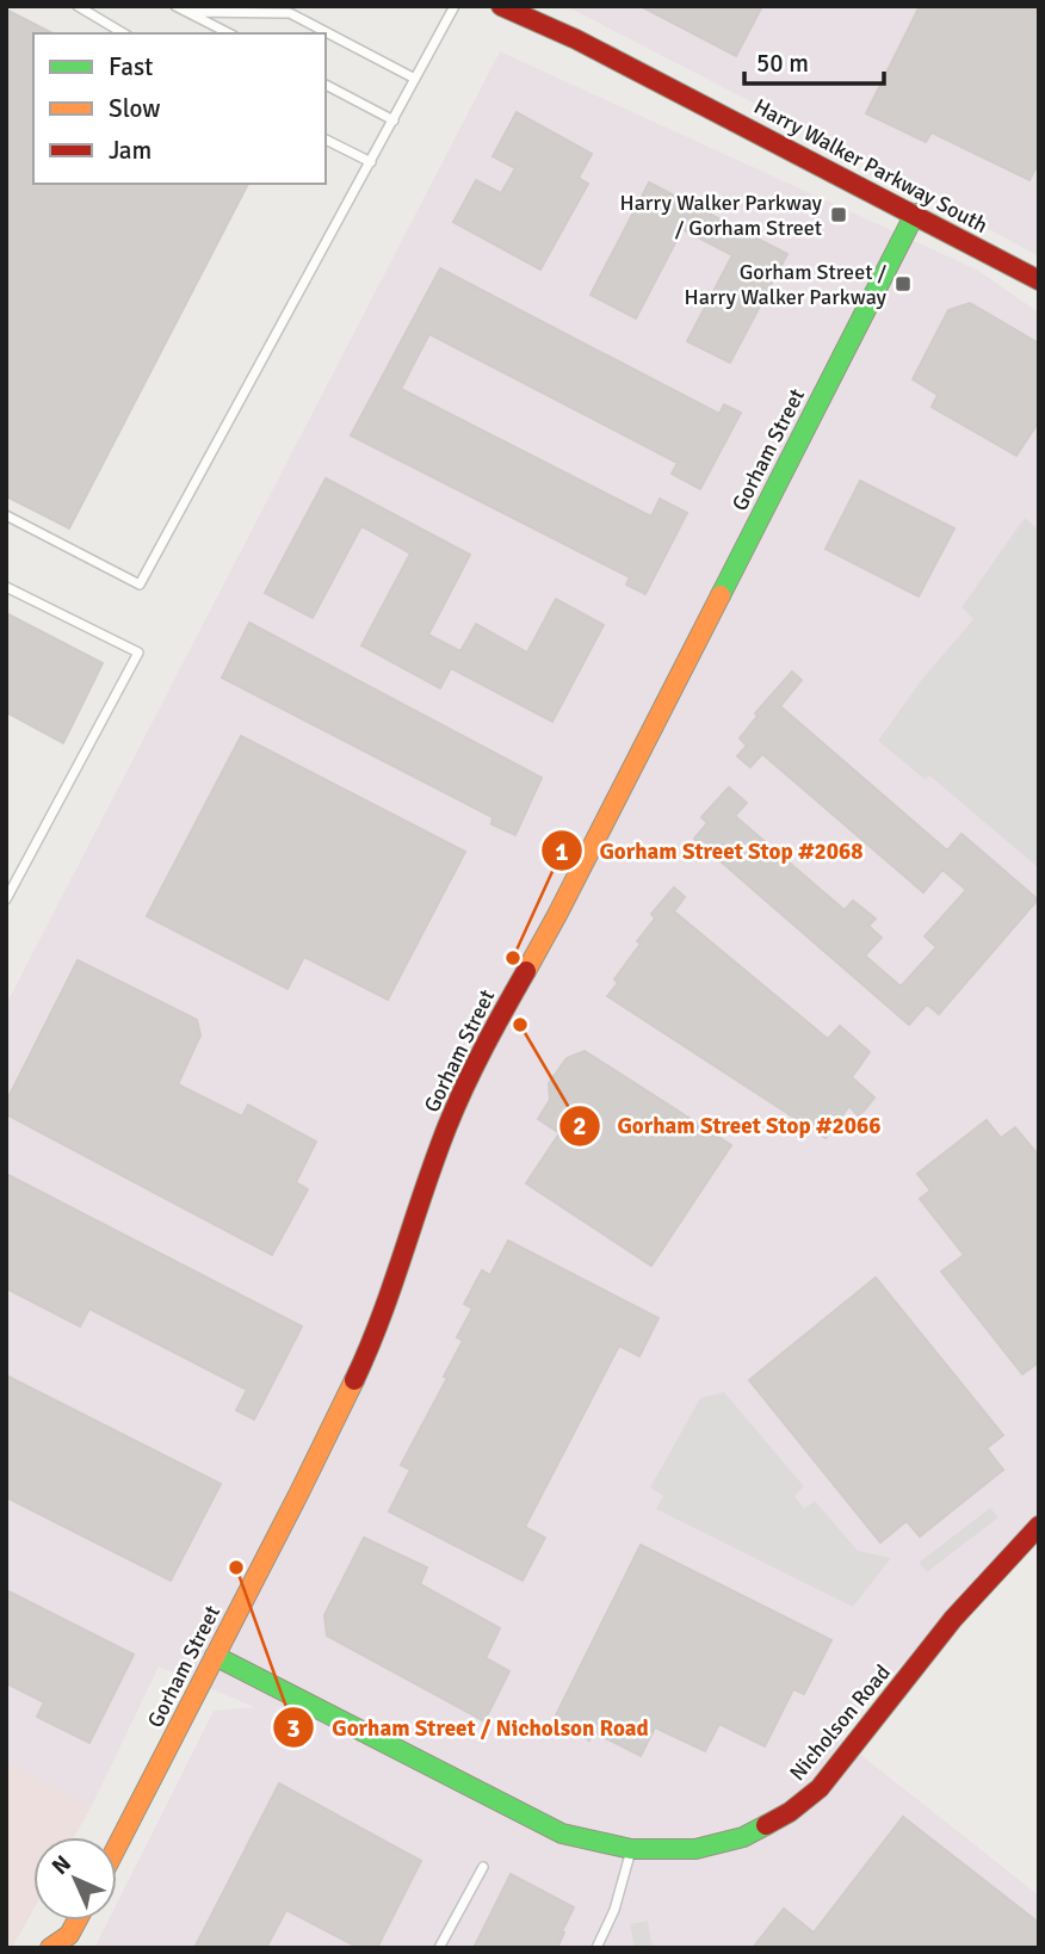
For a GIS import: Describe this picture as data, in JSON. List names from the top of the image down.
{
  "streets": {
    "street": ["Harry Walker Parkway South", "Gorham Street", "Nicholson Road"]
  },
  "crossings": [
    ["Harry Walker Parkway South", "Gorham Street"],
    ["Gorham Street", "Nicholson Road"]
  ],
  "places": {
    "transit": ["Harry Walker Parkway / Gorham Street", "Gorham Street / Harry Walker Parkway"],
    "other": ["Gorham Street Stop #2068", "Gorham Street Stop #2066", "Gorham Street / Nicholson Road"]
  },
  "legend": ["Fast", "Slow", "Jam"],
  "scale_bar": "50 m",
  "north": "top left"
}
